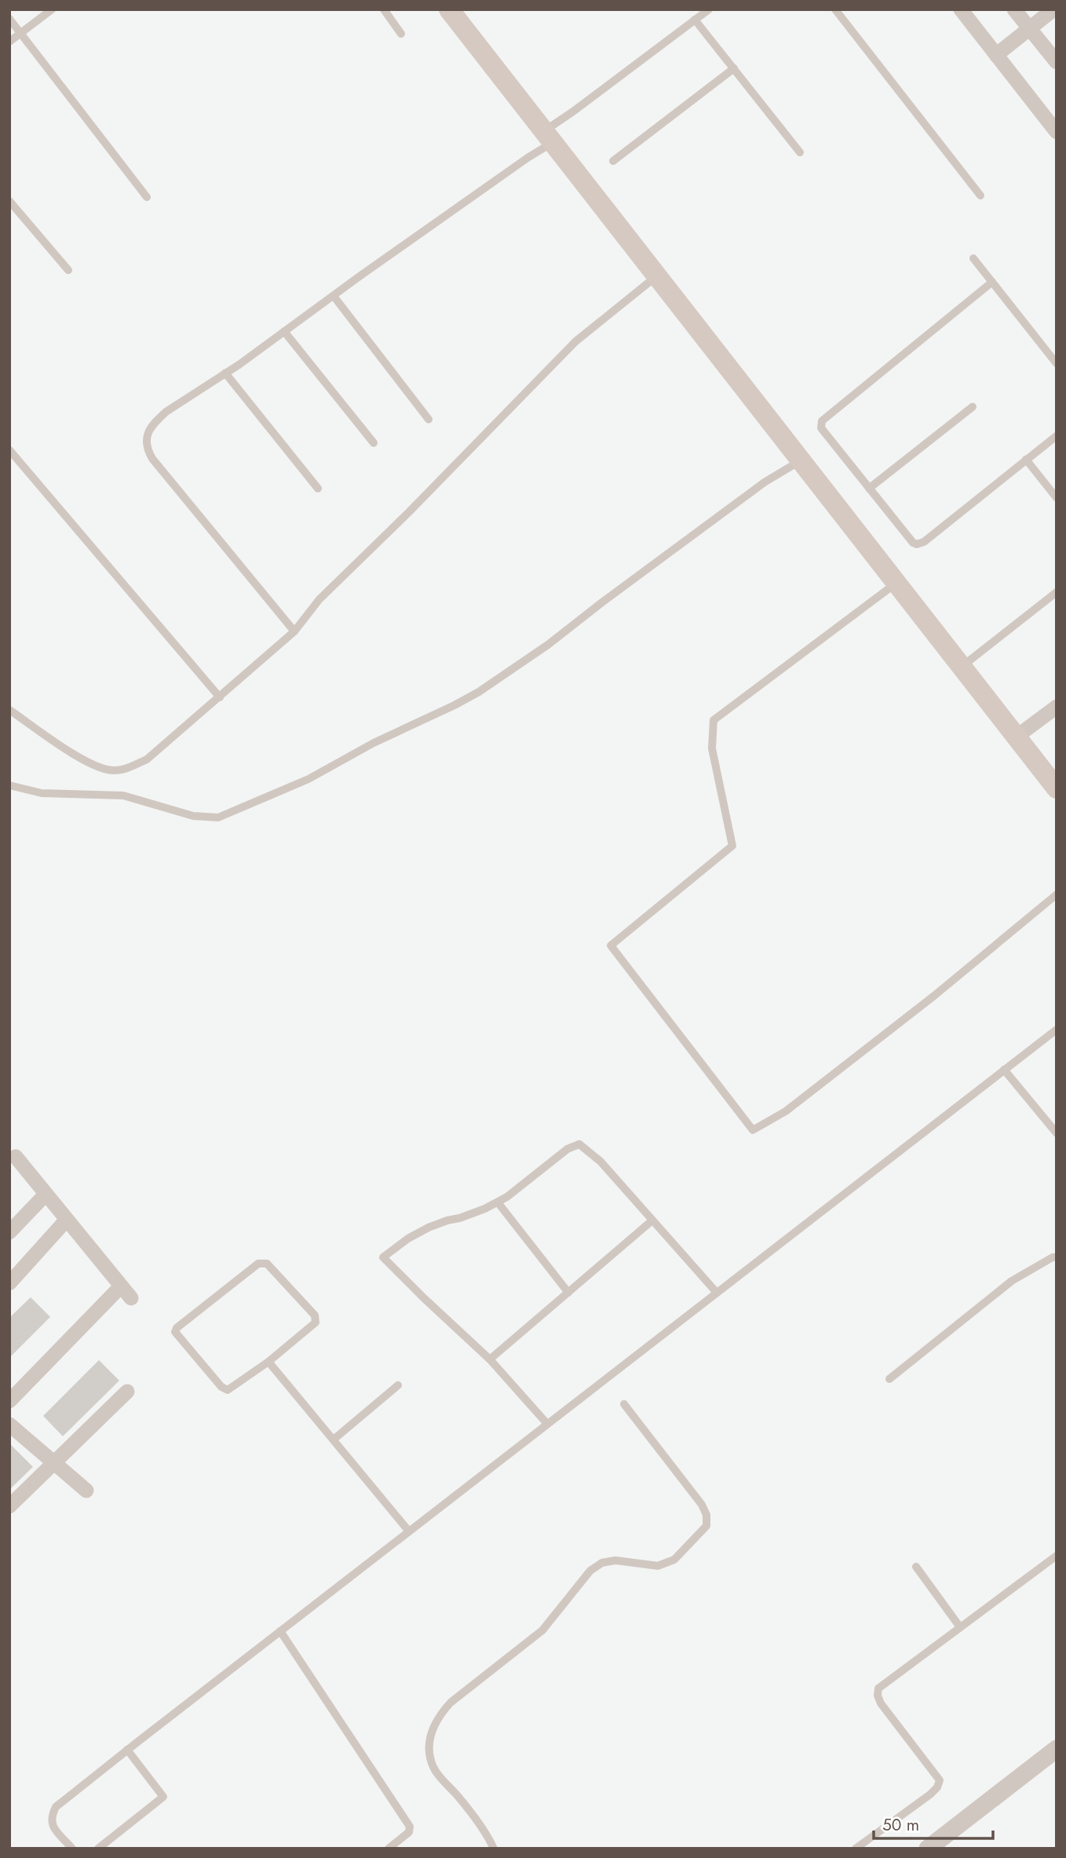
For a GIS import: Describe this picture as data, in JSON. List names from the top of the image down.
{
  "scale_bar": "50 m"
}
